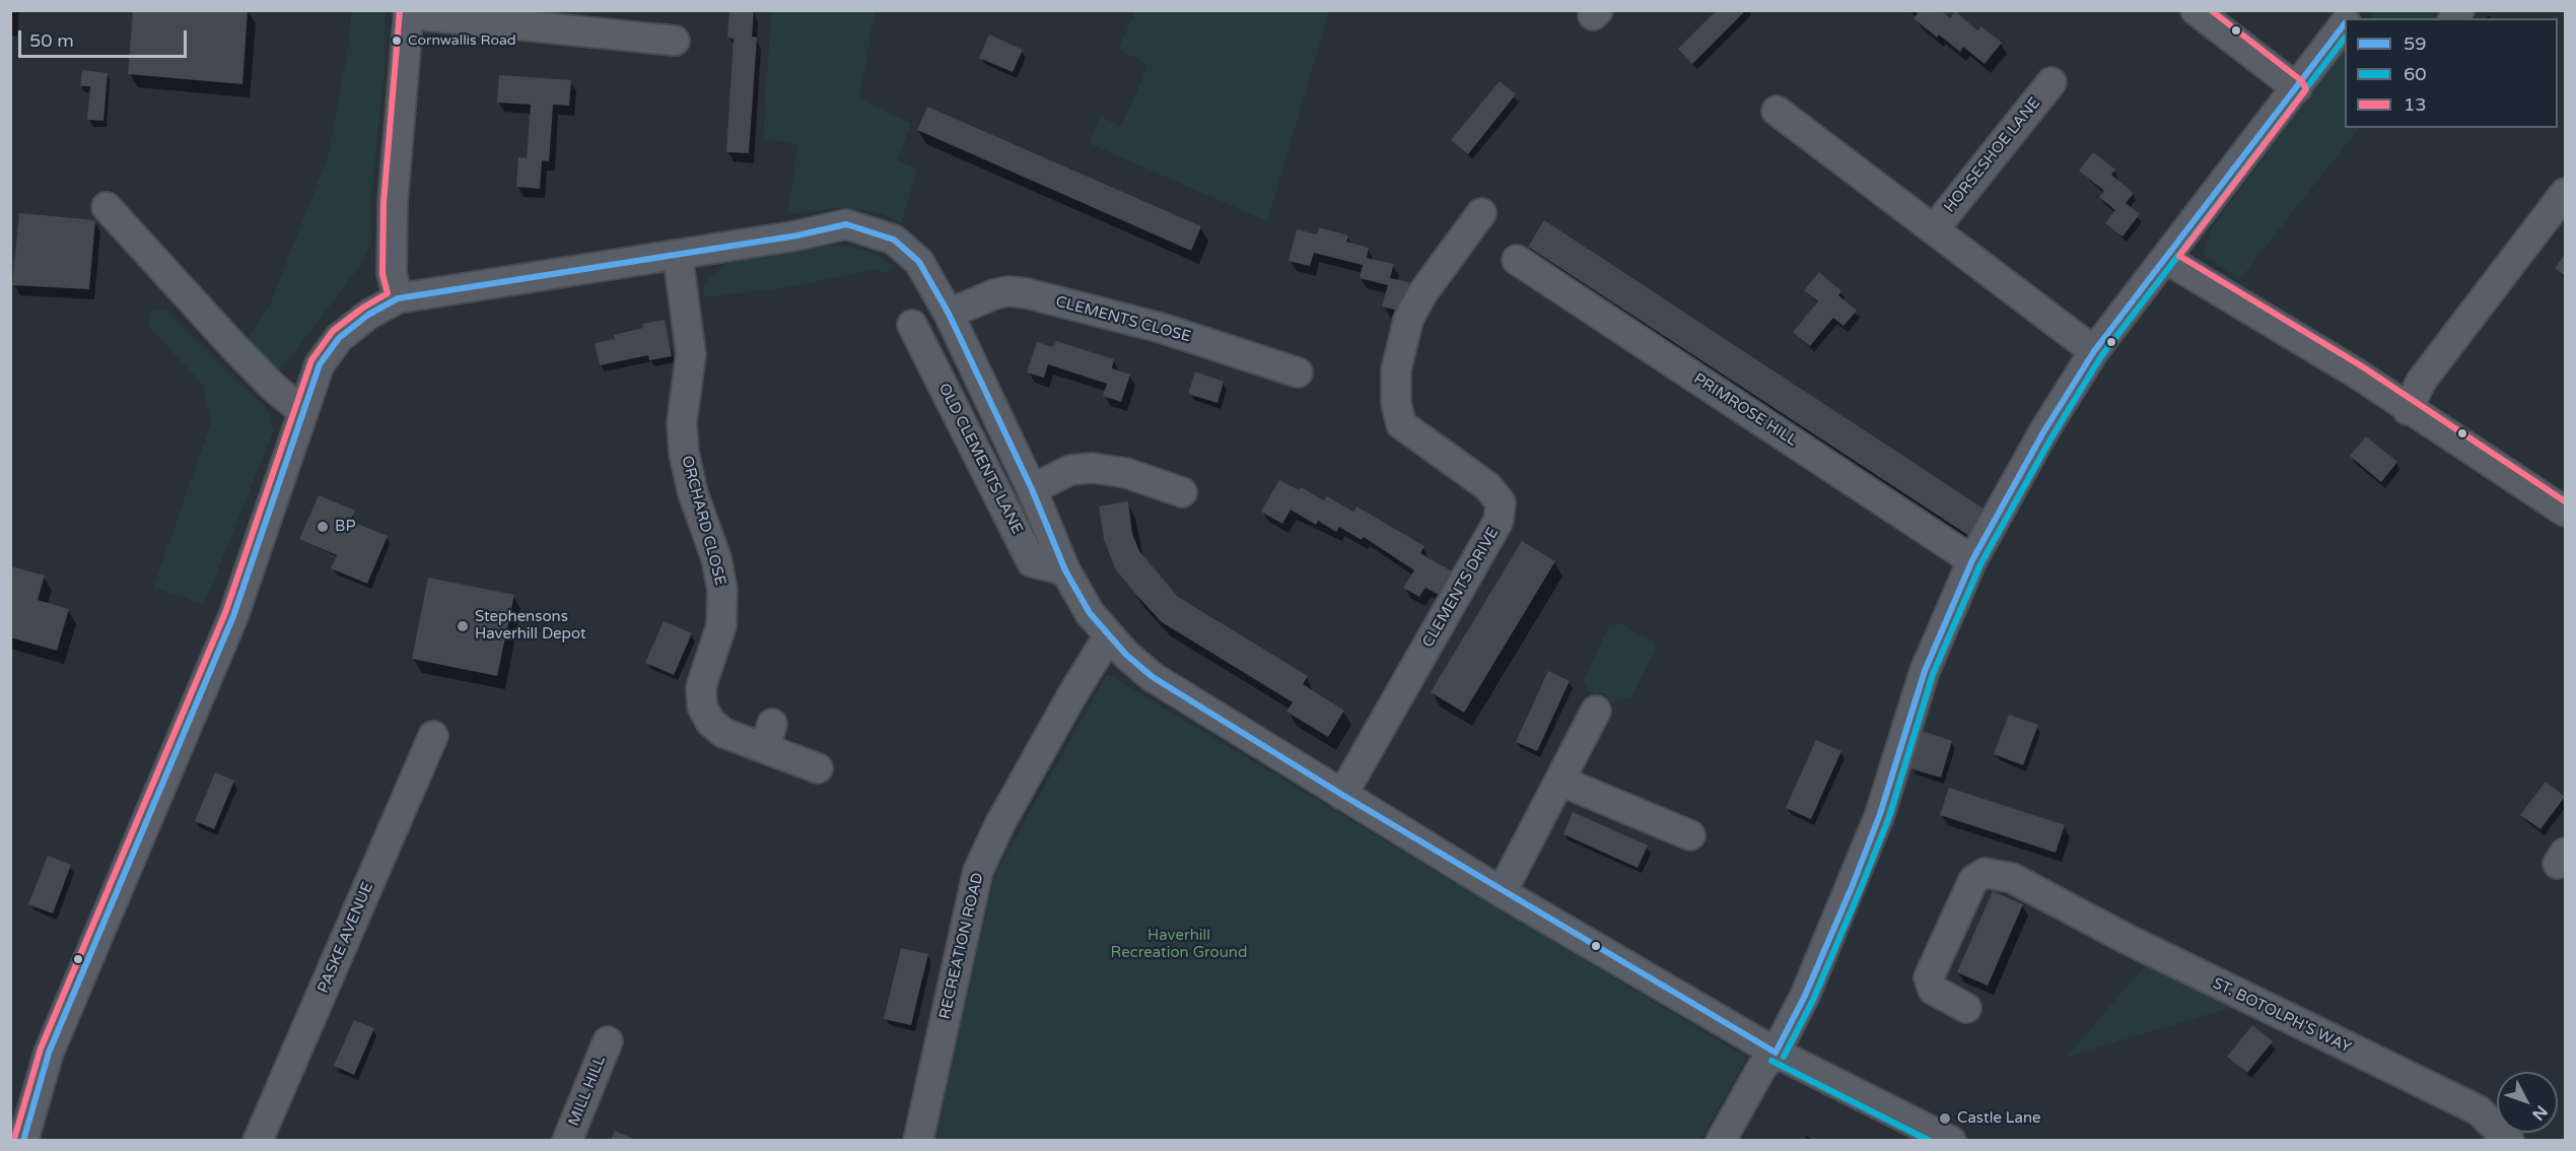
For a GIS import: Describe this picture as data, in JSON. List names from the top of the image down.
{
  "streets": {
    "street": [
      "HORSESHOE LANE",
      "CLEMENTS CLOSE",
      "PRIMROSE HILL",
      "OLD CLEMENTS LANE",
      "ORCHARD CLOSE",
      "CLEMENTS DRIVE",
      "PASKE AVENUE",
      "RECREATION ROAD",
      "ST. BOTOLPH'S WAY",
      "MILL HILL"
    ]
  },
  "parks": ["Haverhill Recreation Ground"],
  "places": [
    "Cornwallis Road",
    "BP",
    "Stephensons Haverhill Depot",
    "Castle Lane"
  ],
  "lines": ["transit line 13", "transit line 59", "transit line 60"],
  "legend": ["59", "60", "13"],
  "scale_bar": "50 m",
  "north": "bottom right"
}
